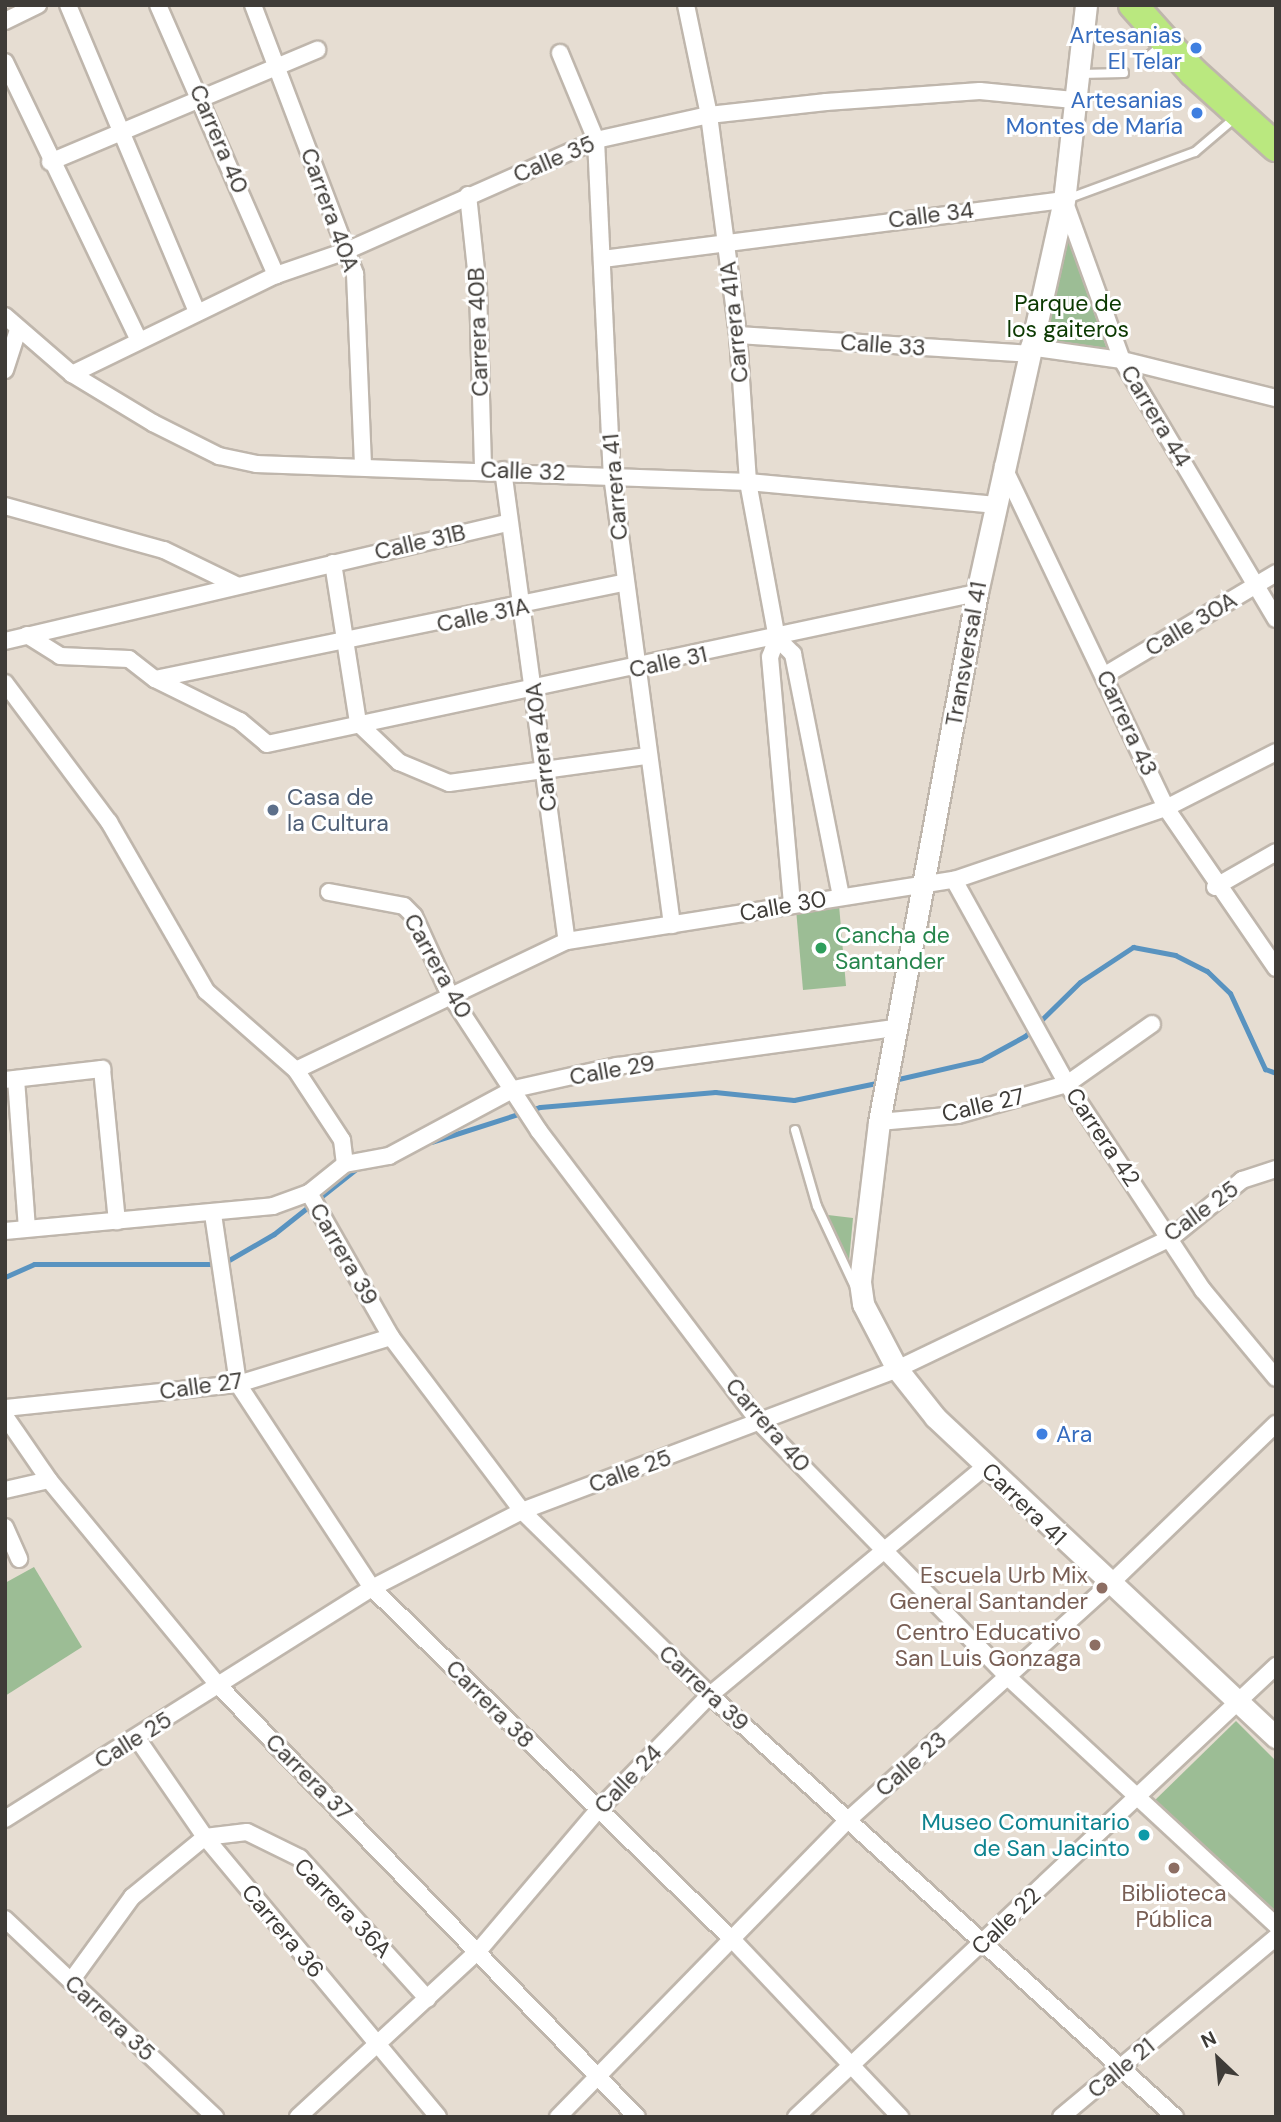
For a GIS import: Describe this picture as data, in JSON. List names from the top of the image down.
{
  "streets": {
    "street": [
      "Carrera 40",
      "Calle 35",
      "Carrera 40A",
      "Calle 34",
      "Carrera 41A",
      "Carrera 40B",
      "Calle 33",
      "Carrera 44",
      "Calle 32",
      "Carrera 41",
      "Calle 31B",
      "Calle 31A",
      "Calle 30A",
      "Transversal 41",
      "Calle 31",
      "Carrera 43",
      "Calle 30",
      "Calle 29",
      "Calle 27",
      "Carrera 42",
      "Calle 25",
      "Carrera 39",
      "Carrera 38",
      "Calle 23",
      "Carrera 37",
      "Calle 24",
      "Carrera 36A",
      "Calle 22",
      "Carrera 36",
      "Carrera 35",
      "Calle 21"
    ]
  },
  "crossings": [
    ["Carrera 40", "Calle 35"],
    ["Carrera 40", "Calle 30"],
    ["Carrera 40", "Calle 29"],
    ["Carrera 40", "Calle 25"],
    ["Carrera 40", "Calle 23"],
    ["Carrera 40", "Calle 24"],
    ["Carrera 40", "Calle 22"],
    ["Calle 35", "Carrera 40A"],
    ["Calle 35", "Carrera 41A"],
    ["Calle 35", "Carrera 40B"],
    ["Calle 35", "Calle 32"],
    ["Calle 35", "Carrera 41"],
    ["Calle 35", "Transversal 41"],
    ["Carrera 40A", "Calle 32"],
    ["Carrera 40A", "Calle 31B"],
    ["Carrera 40A", "Calle 31A"],
    ["Carrera 40A", "Calle 31"],
    ["Carrera 40A", "Calle 30"],
    ["Calle 34", "Carrera 41A"],
    ["Calle 34", "Carrera 44"],
    ["Calle 34", "Carrera 41"],
    ["Calle 34", "Transversal 41"],
    ["Carrera 41A", "Calle 33"],
    ["Carrera 41A", "Calle 32"],
    ["Carrera 41A", "Calle 31"],
    ["Carrera 41A", "Calle 30"],
    ["Carrera 40B", "Calle 32"],
    ["Calle 33", "Carrera 44"],
    ["Calle 33", "Transversal 41"],
    ["Carrera 44", "Calle 30A"],
    ["Carrera 44", "Transversal 41"],
    ["Calle 32", "Carrera 41"],
    ["Calle 32", "Transversal 41"],
    ["Carrera 41", "Calle 31A"],
    ["Carrera 41", "Transversal 41"],
    ["Carrera 41", "Calle 31"],
    ["Carrera 41", "Calle 30"],
    ["Carrera 41", "Calle 25"],
    ["Carrera 41", "Calle 23"],
    ["Carrera 41", "Calle 24"],
    ["Carrera 41", "Calle 22"],
    ["Calle 31A", "Calle 31"],
    ["Calle 30A", "Carrera 43"],
    ["Transversal 41", "Calle 31"],
    ["Transversal 41", "Carrera 43"],
    ["Transversal 41", "Calle 30"],
    ["Transversal 41", "Calle 29"],
    ["Transversal 41", "Calle 27"],
    ["Carrera 43", "Calle 30"],
    ["Calle 30", "Carrera 42"],
    ["Calle 27", "Carrera 42"],
    ["Calle 27", "Carrera 39"],
    ["Calle 27", "Carrera 38"],
    ["Carrera 42", "Calle 25"],
    ["Calle 25", "Carrera 39"],
    ["Calle 25", "Carrera 38"],
    ["Calle 25", "Carrera 37"],
    ["Calle 25", "Carrera 36"],
    ["Carrera 39", "Calle 23"],
    ["Carrera 39", "Calle 24"],
    ["Carrera 39", "Calle 22"],
    ["Carrera 39", "Calle 21"],
    ["Carrera 38", "Calle 23"],
    ["Carrera 38", "Calle 24"],
    ["Carrera 38", "Calle 22"],
    ["Calle 23", "Carrera 37"],
    ["Carrera 37", "Calle 24"],
    ["Calle 24", "Carrera 36A"],
    ["Calle 24", "Carrera 36"],
    ["Carrera 36A", "Carrera 36"]
  ],
  "parks": ["Parque de los gaiteros"],
  "places": [
    "Artesanias El Telar",
    "Artesanias Montes de María",
    "Casa de la Cultura",
    "Cancha de Santander",
    "Ara",
    "Escuela Urb Mix General Santander",
    "Centro Educativo San Luis Gonzaga",
    "Museo Comunitario de San Jacinto",
    "Biblioteca Pública"
  ],
  "north": "top left"
}
